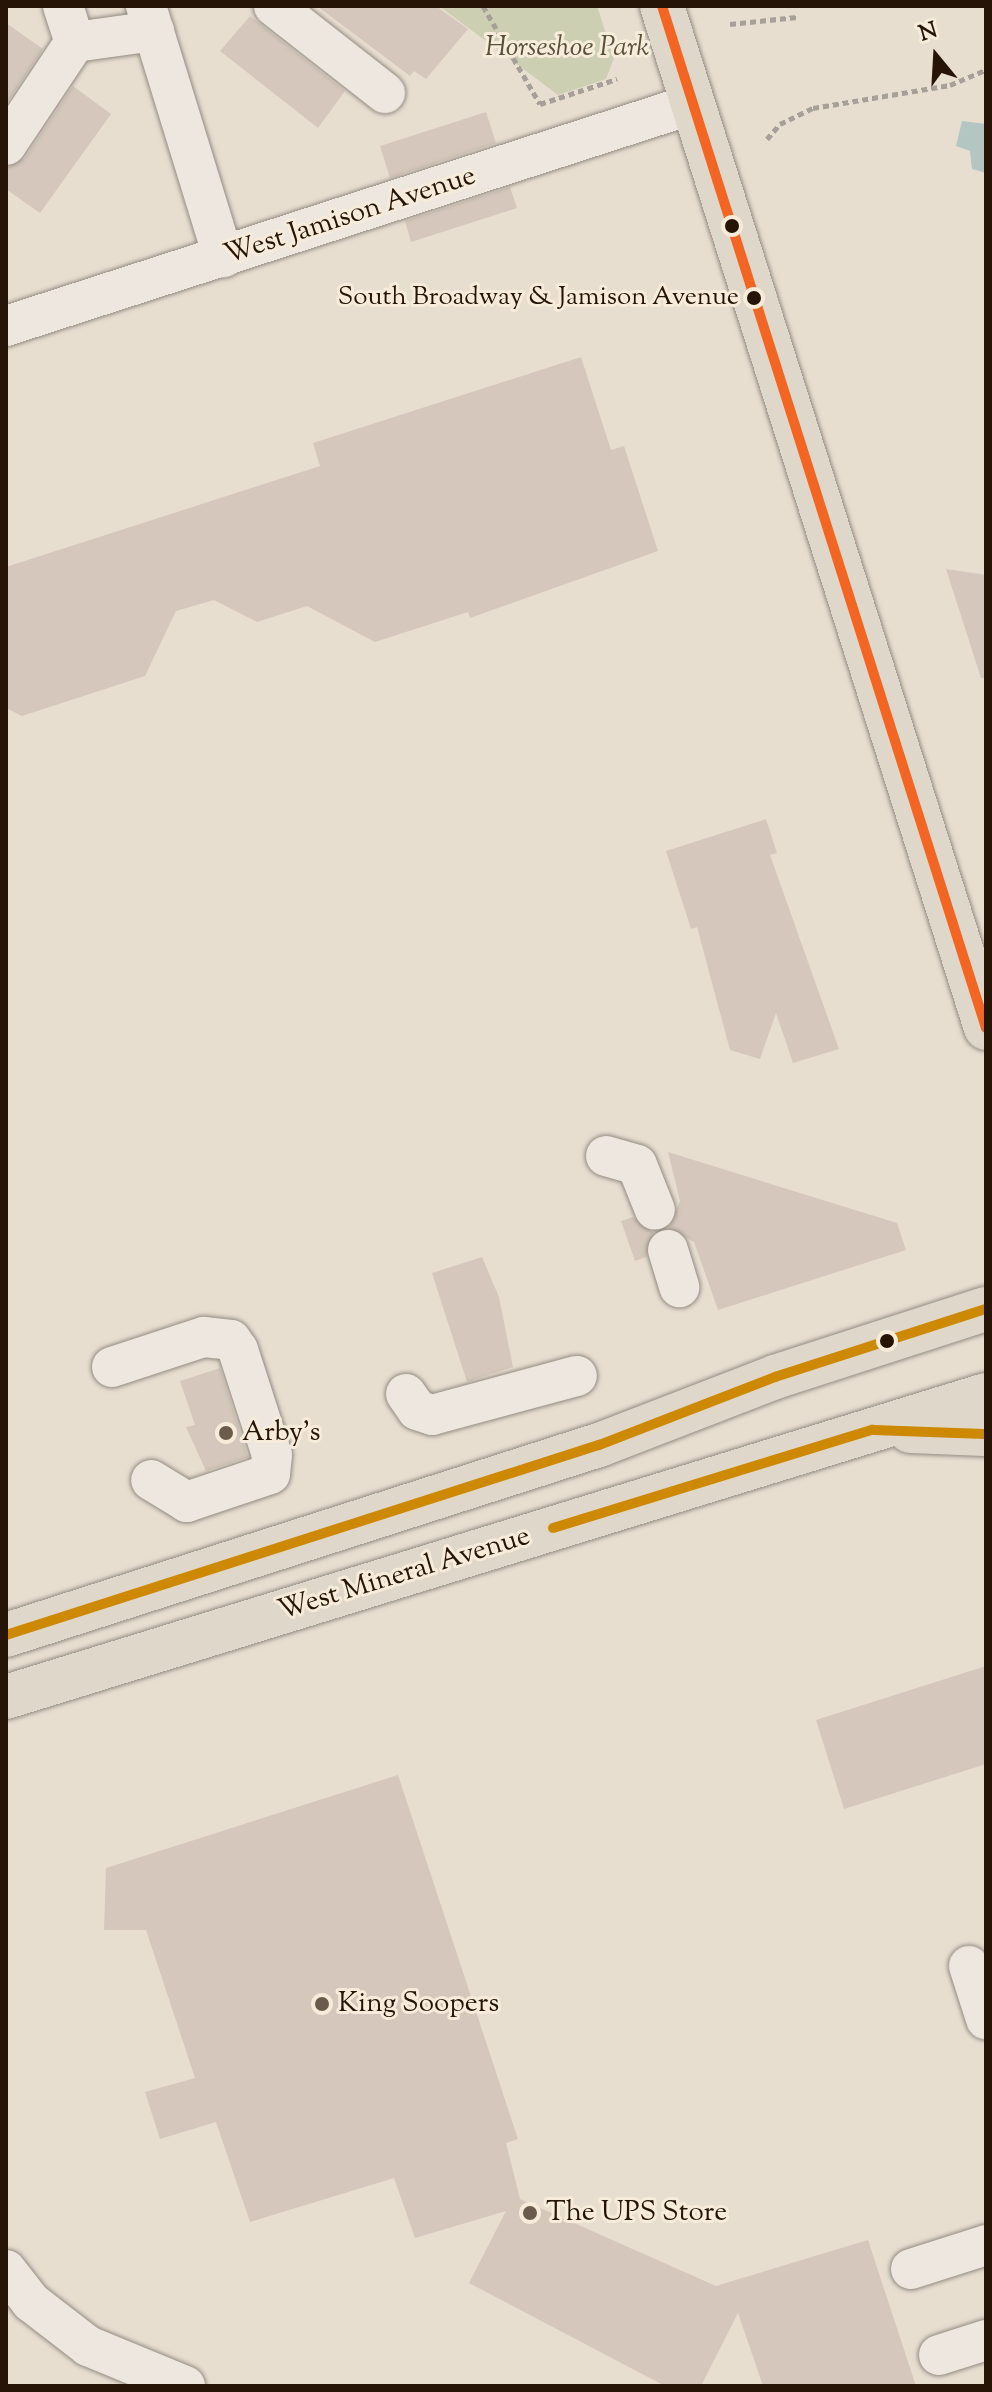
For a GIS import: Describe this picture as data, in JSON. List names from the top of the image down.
{
  "streets": {
    "main road": ["West Mineral Avenue"],
    "street": ["West Jamison Avenue"]
  },
  "parks": ["Horseshoe Park"],
  "places": [
    "South Broadway & Jamison Avenue",
    "Arby's",
    "King Soopers",
    "The UPS Store"
  ],
  "north": "top"
}
